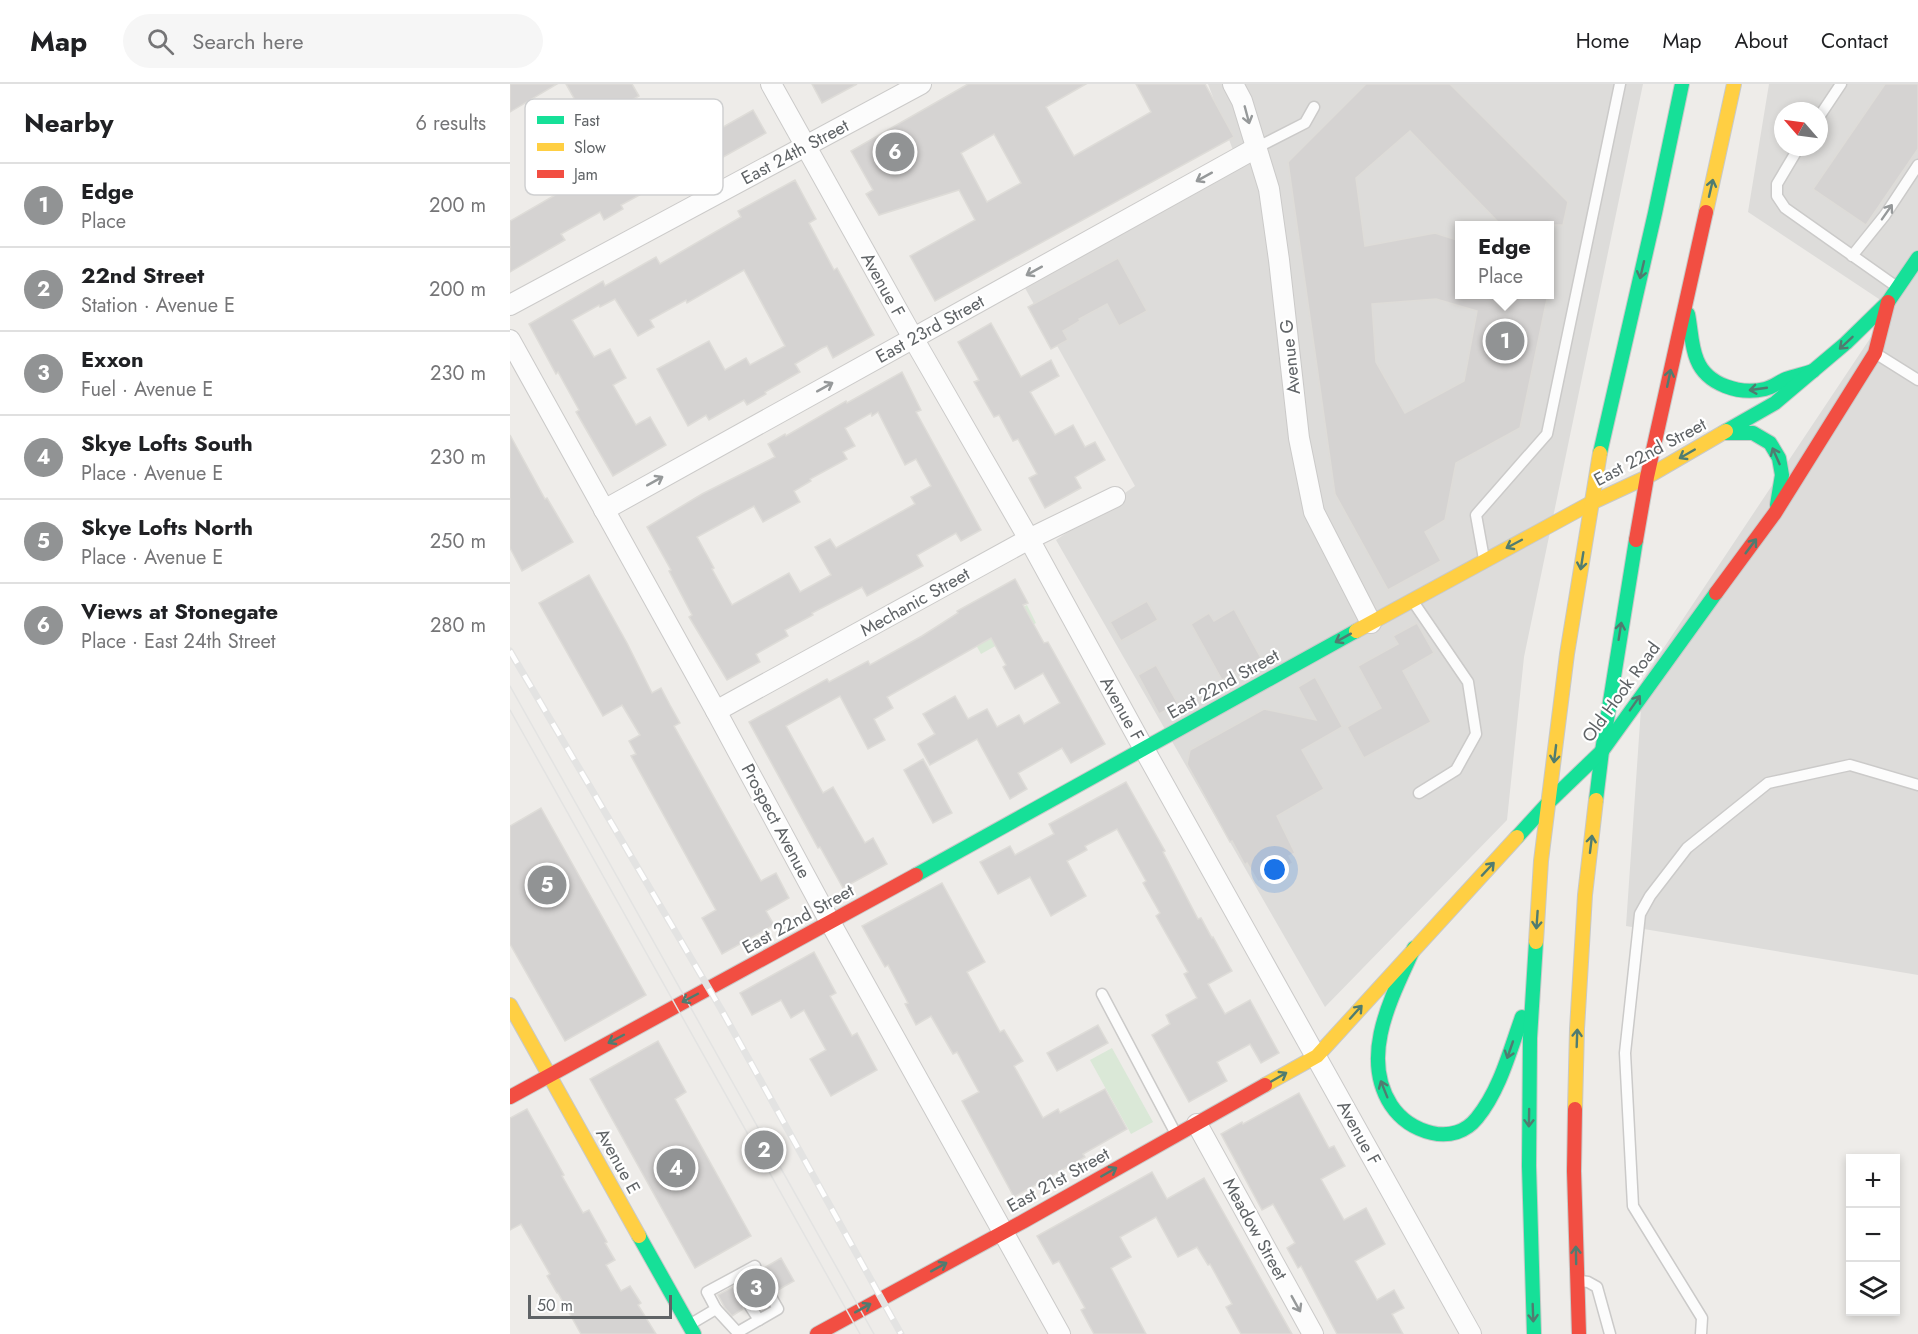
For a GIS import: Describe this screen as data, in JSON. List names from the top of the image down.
{
  "streets": {
    "main road": [
      "East 22nd Street",
      "Old Hook Road",
      "Avenue E",
      "East 21st Street"
    ],
    "street": [
      "East 24th Street",
      "Avenue F",
      "East 23rd Street",
      "Avenue G",
      "Mechanic Street",
      "Prospect Avenue",
      "Meadow Street"
    ]
  },
  "crossings": [
    ["East 24th Street", "Avenue F"],
    ["Avenue F", "East 23rd Street"],
    ["Avenue F", "East 22nd Street"],
    ["Avenue F", "Mechanic Street"],
    ["Avenue F", "Old Hook Road"],
    ["Avenue F", "East 21st Street"],
    ["East 23rd Street", "Avenue G"],
    ["East 23rd Street", "Prospect Avenue"],
    ["Avenue G", "East 22nd Street"],
    ["East 22nd Street", "Old Hook Road"],
    ["East 22nd Street", "Prospect Avenue"],
    ["East 22nd Street", "Avenue E"],
    ["Mechanic Street", "Prospect Avenue"],
    ["Old Hook Road", "East 21st Street"],
    ["Prospect Avenue", "East 21st Street"],
    ["East 21st Street", "Meadow Street"]
  ],
  "one_way": [
    "East 22nd Street",
    "Old Hook Road",
    "East 21st Street",
    "Meadow Street"
  ],
  "legend": ["Fast", "Slow", "Jam"],
  "scale_bar": "50 m",
  "north": "top left",
  "page": {
    "header": "Map",
    "search": "Search here",
    "nav": [
      "Home",
      "Map",
      "About",
      "Contact"
    ],
    "heading": ["Nearby", "6 results"],
    "pins": [
      "6",
      "1",
      "5",
      "2",
      "4",
      "3"
    ],
    "list": [
      {
        "mark": "1",
        "name": "Edge",
        "note": "Place",
        "value": "200 m"
      },
      {
        "mark": "2",
        "name": "22nd Street",
        "note": "Station · Avenue E",
        "value": "200 m"
      },
      {
        "mark": "3",
        "name": "Exxon",
        "note": "Fuel · Avenue E",
        "value": "230 m"
      },
      {
        "mark": "4",
        "name": "Skye Lofts South",
        "note": "Place · Avenue E",
        "value": "230 m"
      },
      {
        "mark": "5",
        "name": "Skye Lofts North",
        "note": "Place · Avenue E",
        "value": "250 m"
      },
      {
        "mark": "6",
        "name": "Views at Stonegate",
        "note": "Place · East 24th Street",
        "value": "280 m"
      }
    ],
    "popup": ["Edge", "Place"],
    "map_buttons": ["+", "−"],
    "scale": "50 m"
  }
}
